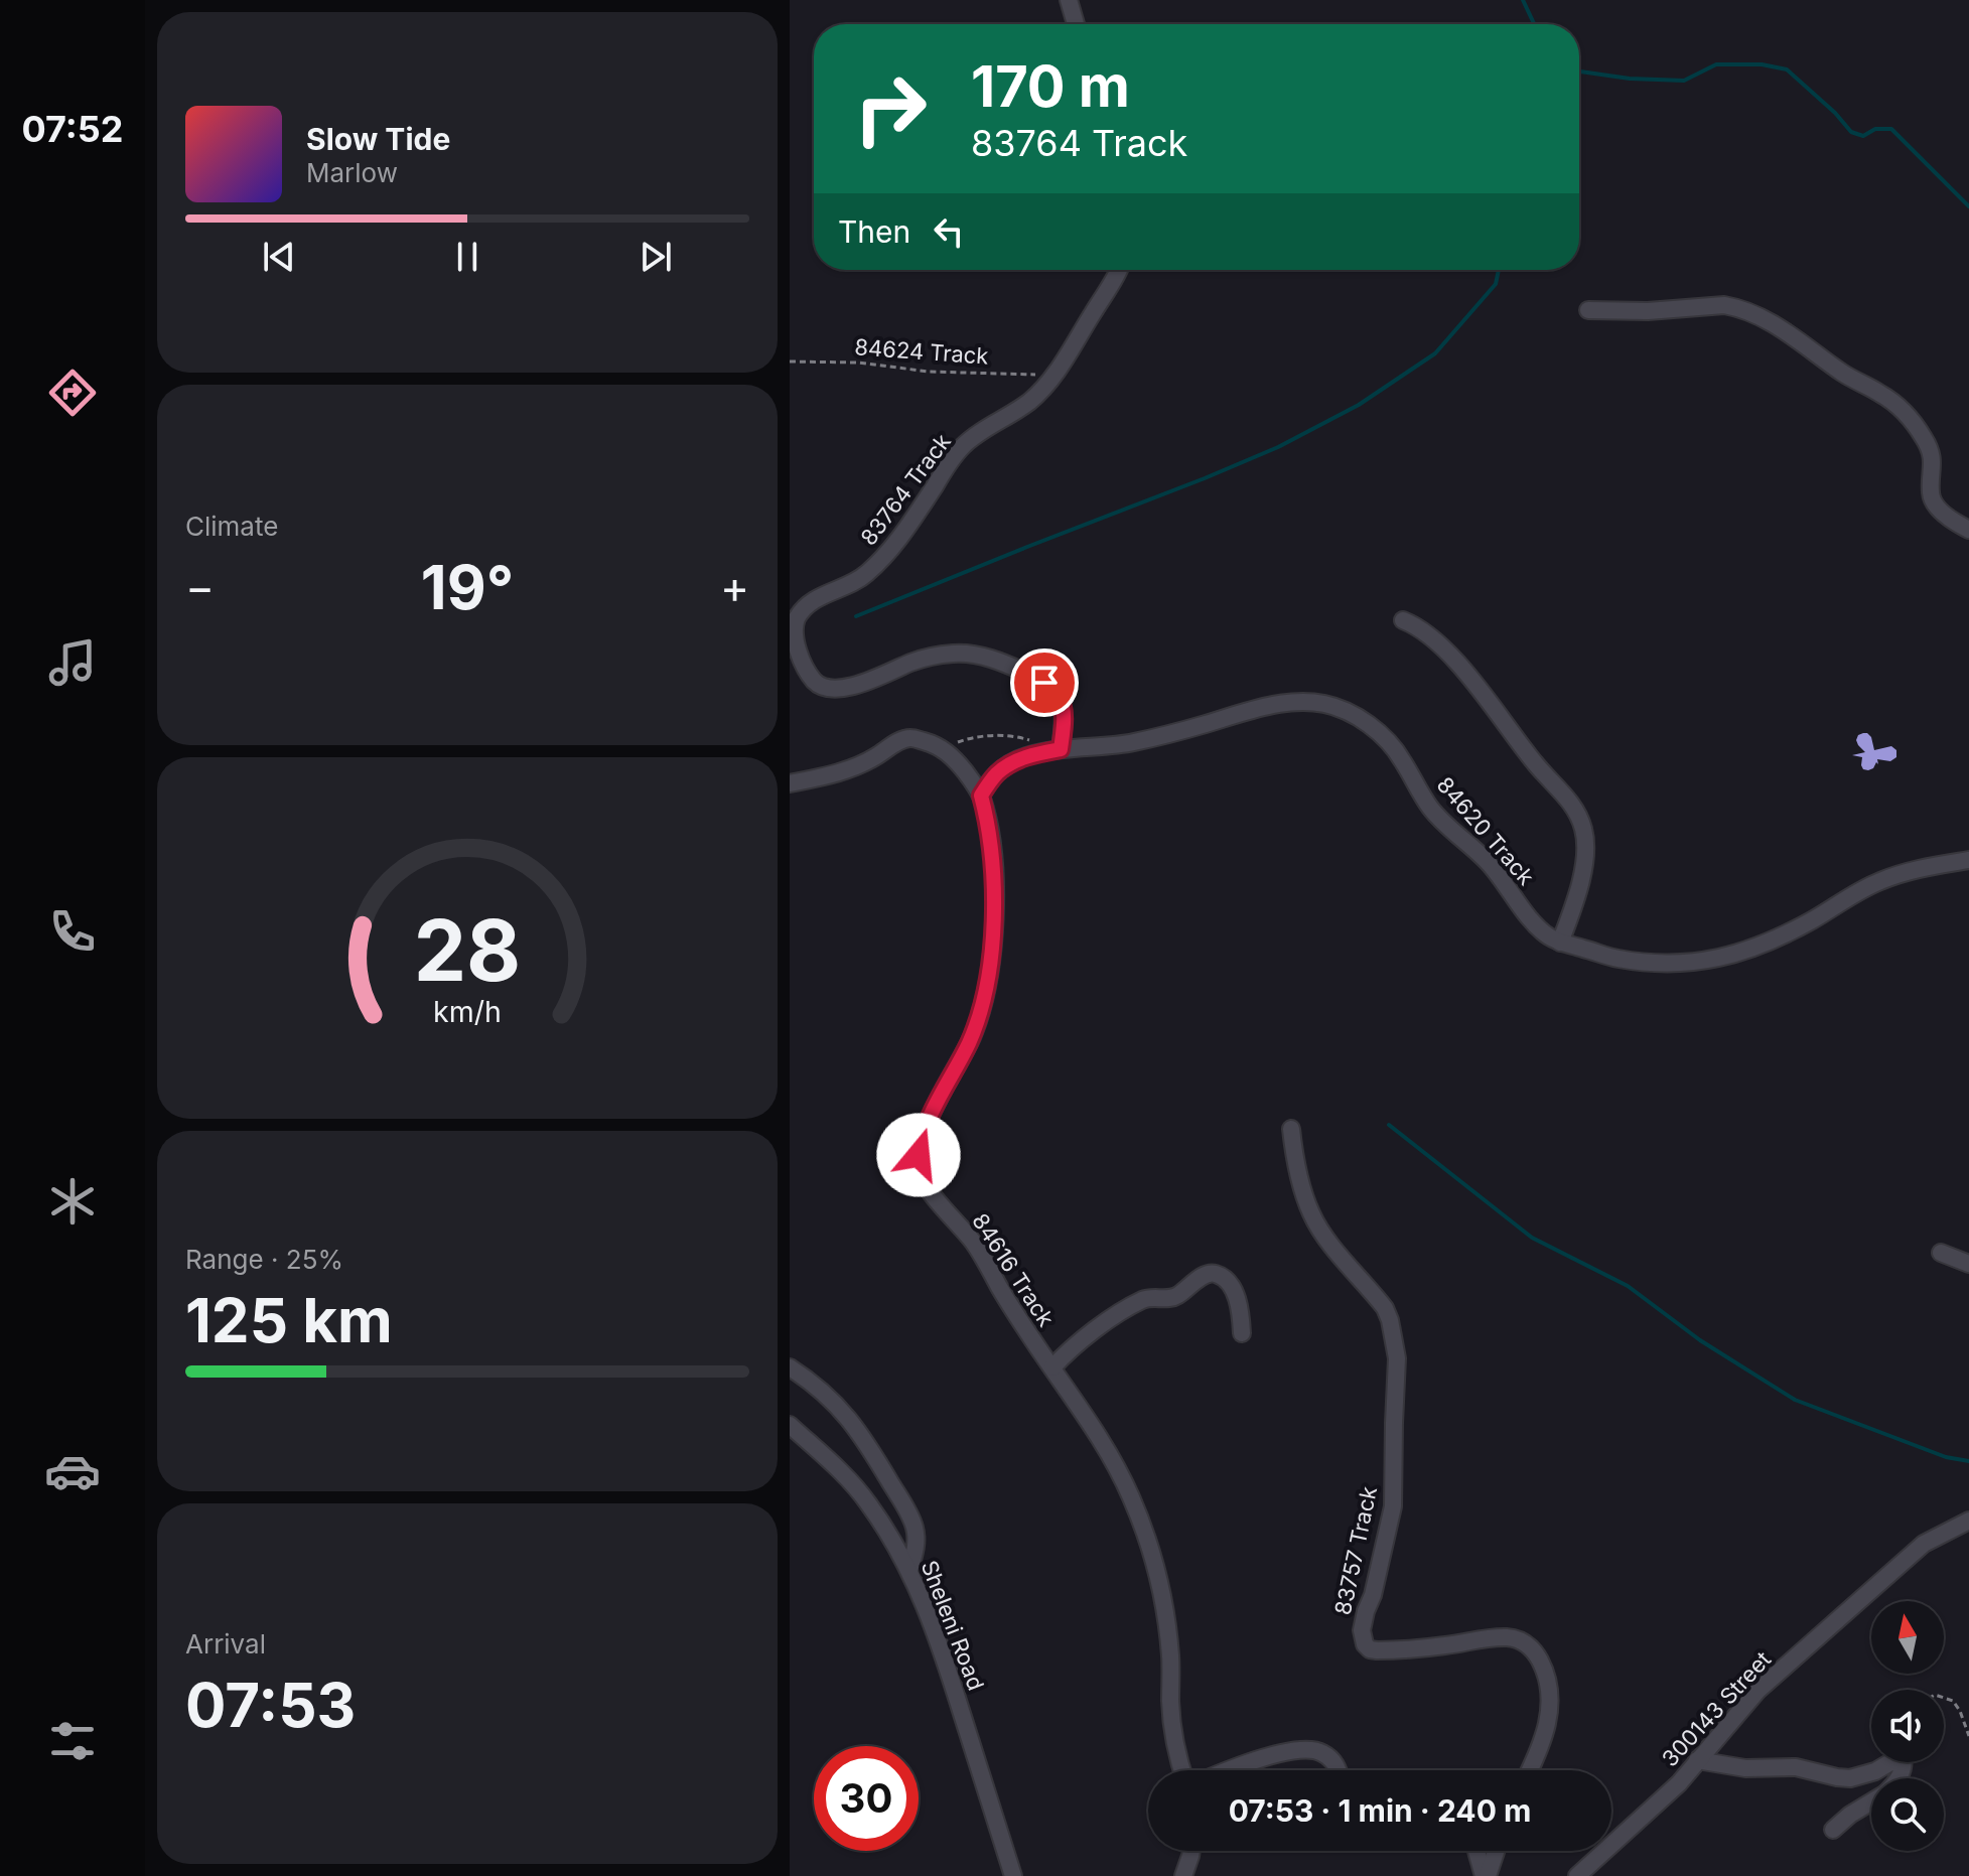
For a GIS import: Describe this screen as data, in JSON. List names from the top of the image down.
{
  "streets": {
    "street": [
      "83764 Track",
      "84620 Track",
      "84616 Track",
      "83757 Track",
      "Sheleni Road",
      "300143 Street"
    ],
    "path": ["84624 Track"]
  },
  "crossings": [
    ["84624 Track", "83764 Track"],
    ["83764 Track", "84620 Track"]
  ],
  "north": "top",
  "page": {
    "tabs": "07:52",
    "turn": ["170 m", "83764 Track"],
    "song": ["Slow Tide", "Marlow"],
    "then": "Then",
    "tile": [
      "Climate",
      ["Range · 25%", "125 km"],
      ["Arrival", "07:53"]
    ],
    "heat": ["−", "19°", "+"],
    "limit": "30",
    "trip": "07:53 · 1 min · 240 m",
    "gauge": ["28", "km/h"]
  }
}
